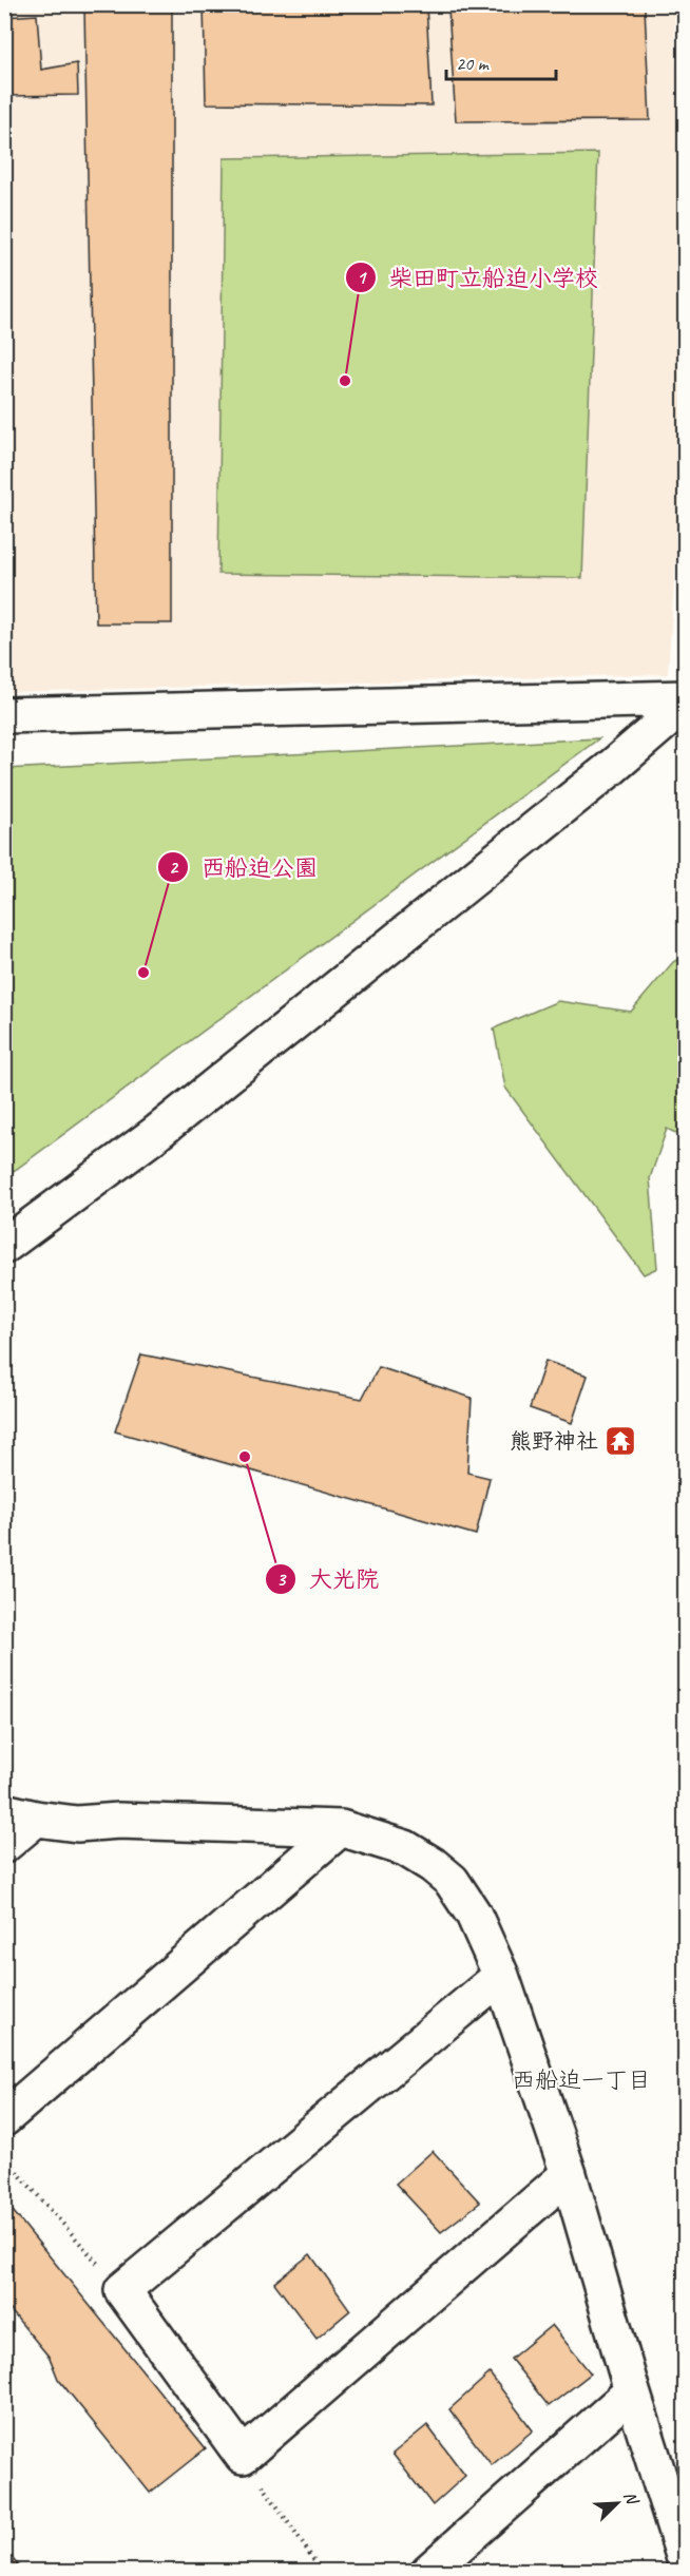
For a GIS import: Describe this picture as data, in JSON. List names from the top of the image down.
{
  "districts": ["西船迫一丁目"],
  "places": {
    "other": ["柴田町立船迫小学校", "西船迫公園", "大光院"],
    "temple": ["熊野神社"]
  },
  "scale_bar": "20 m",
  "north": "top right"
}
